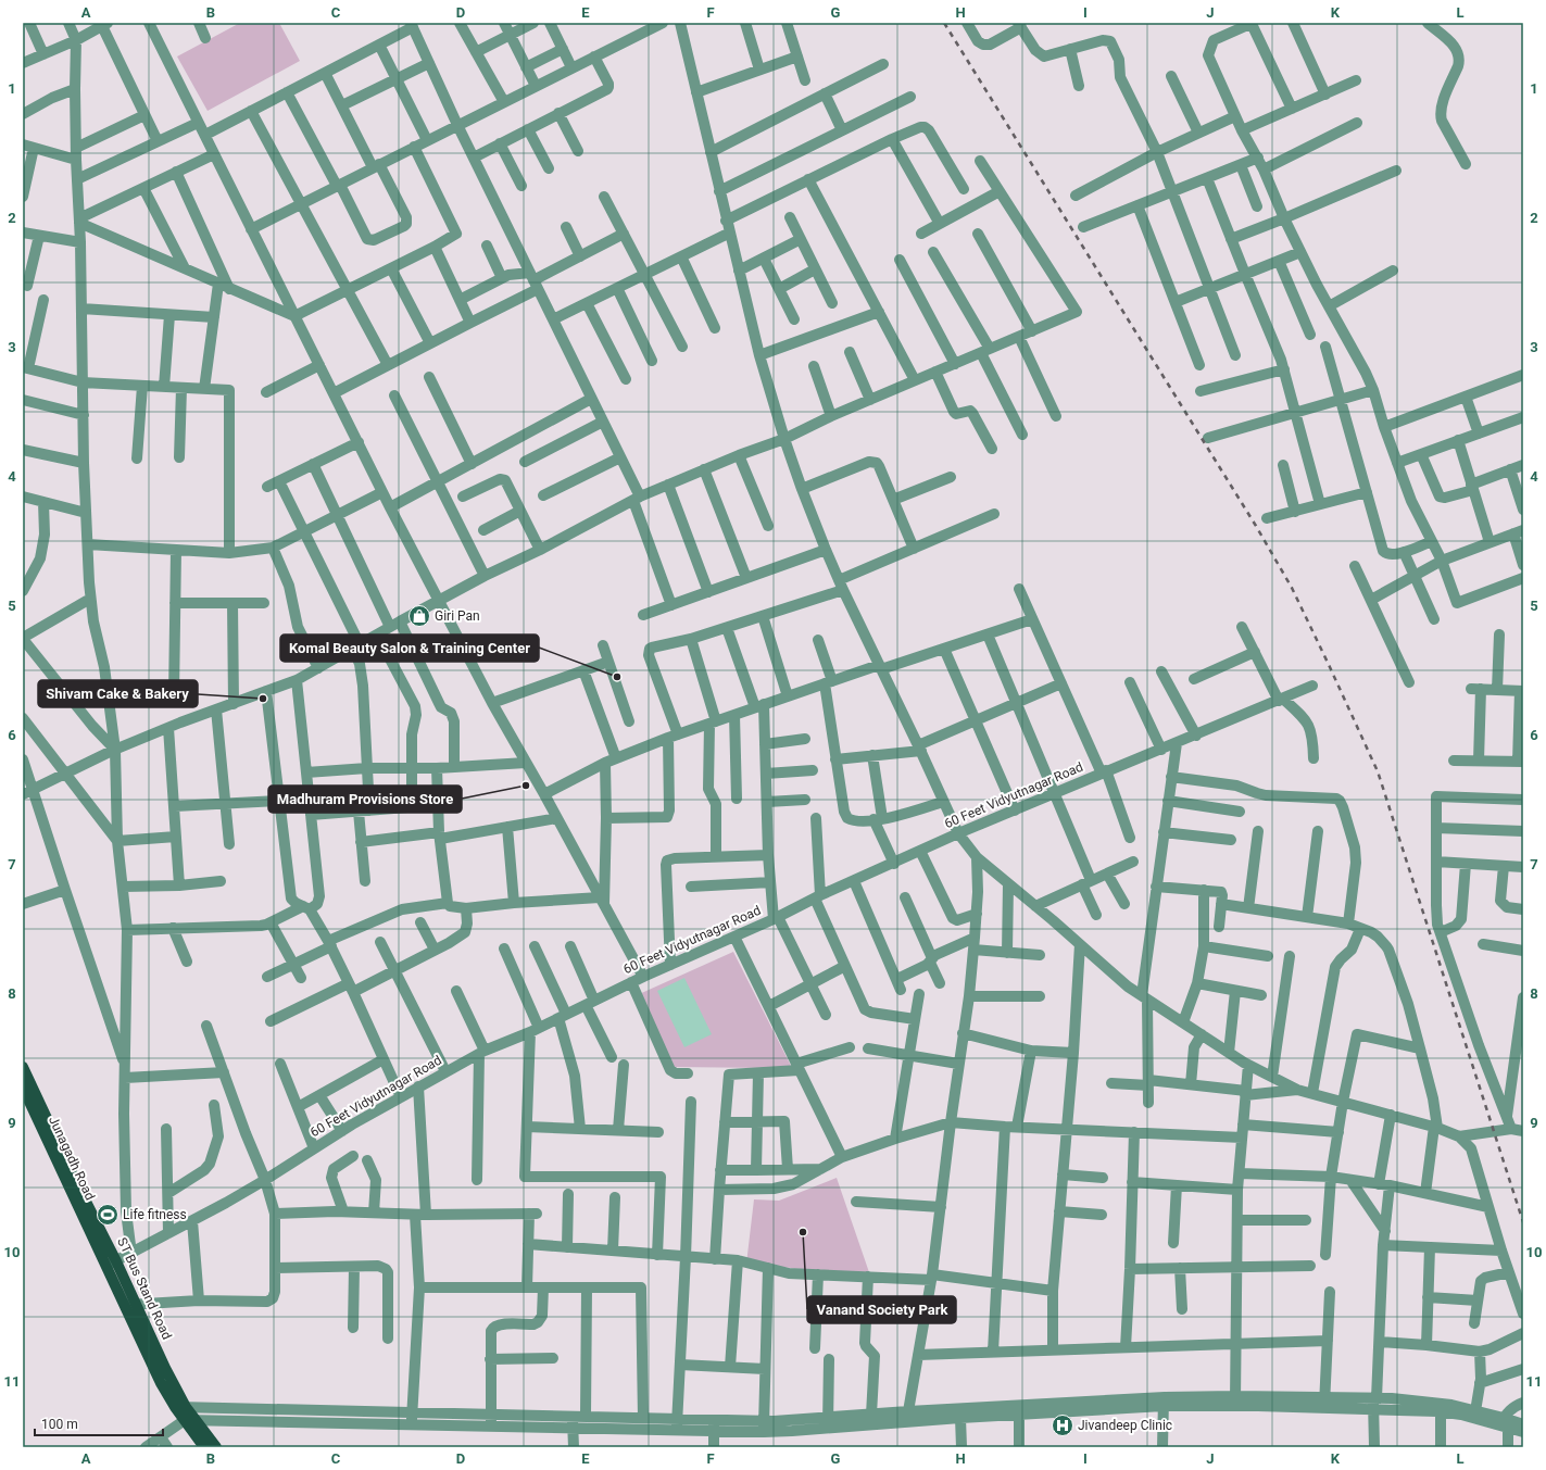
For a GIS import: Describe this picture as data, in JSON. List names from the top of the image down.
{
  "streets": {
    "main road": ["Junagadh Road", "ST Bus Stand Road"],
    "street": ["60 Feet Vidyutnagar Road"]
  },
  "crossings": [
    ["60 Feet Vidyutnagar Road", "Junagadh Road"],
    ["60 Feet Vidyutnagar Road", "ST Bus Stand Road"],
    ["Junagadh Road", "ST Bus Stand Road"]
  ],
  "places": {
    "shop": ["Giri Pan"],
    "other": [
      "Komal Beauty Salon & Training Center",
      "Shivam Cake & Bakery",
      "Madhuram Provisions Store",
      "Vanand Society Park"
    ],
    "sports": ["Life fitness"],
    "hospital": ["Jivandeep Clinic"]
  },
  "scale_bar": "100 m",
  "grid": {
    "columns": [
      "A",
      "B",
      "C",
      "D",
      "E",
      "F",
      "G",
      "H",
      "I",
      "J",
      "K",
      "L"
    ],
    "rows": [
      "1",
      "2",
      "3",
      "4",
      "5",
      "6",
      "7",
      "8",
      "9",
      "10",
      "11"
    ]
  }
}
